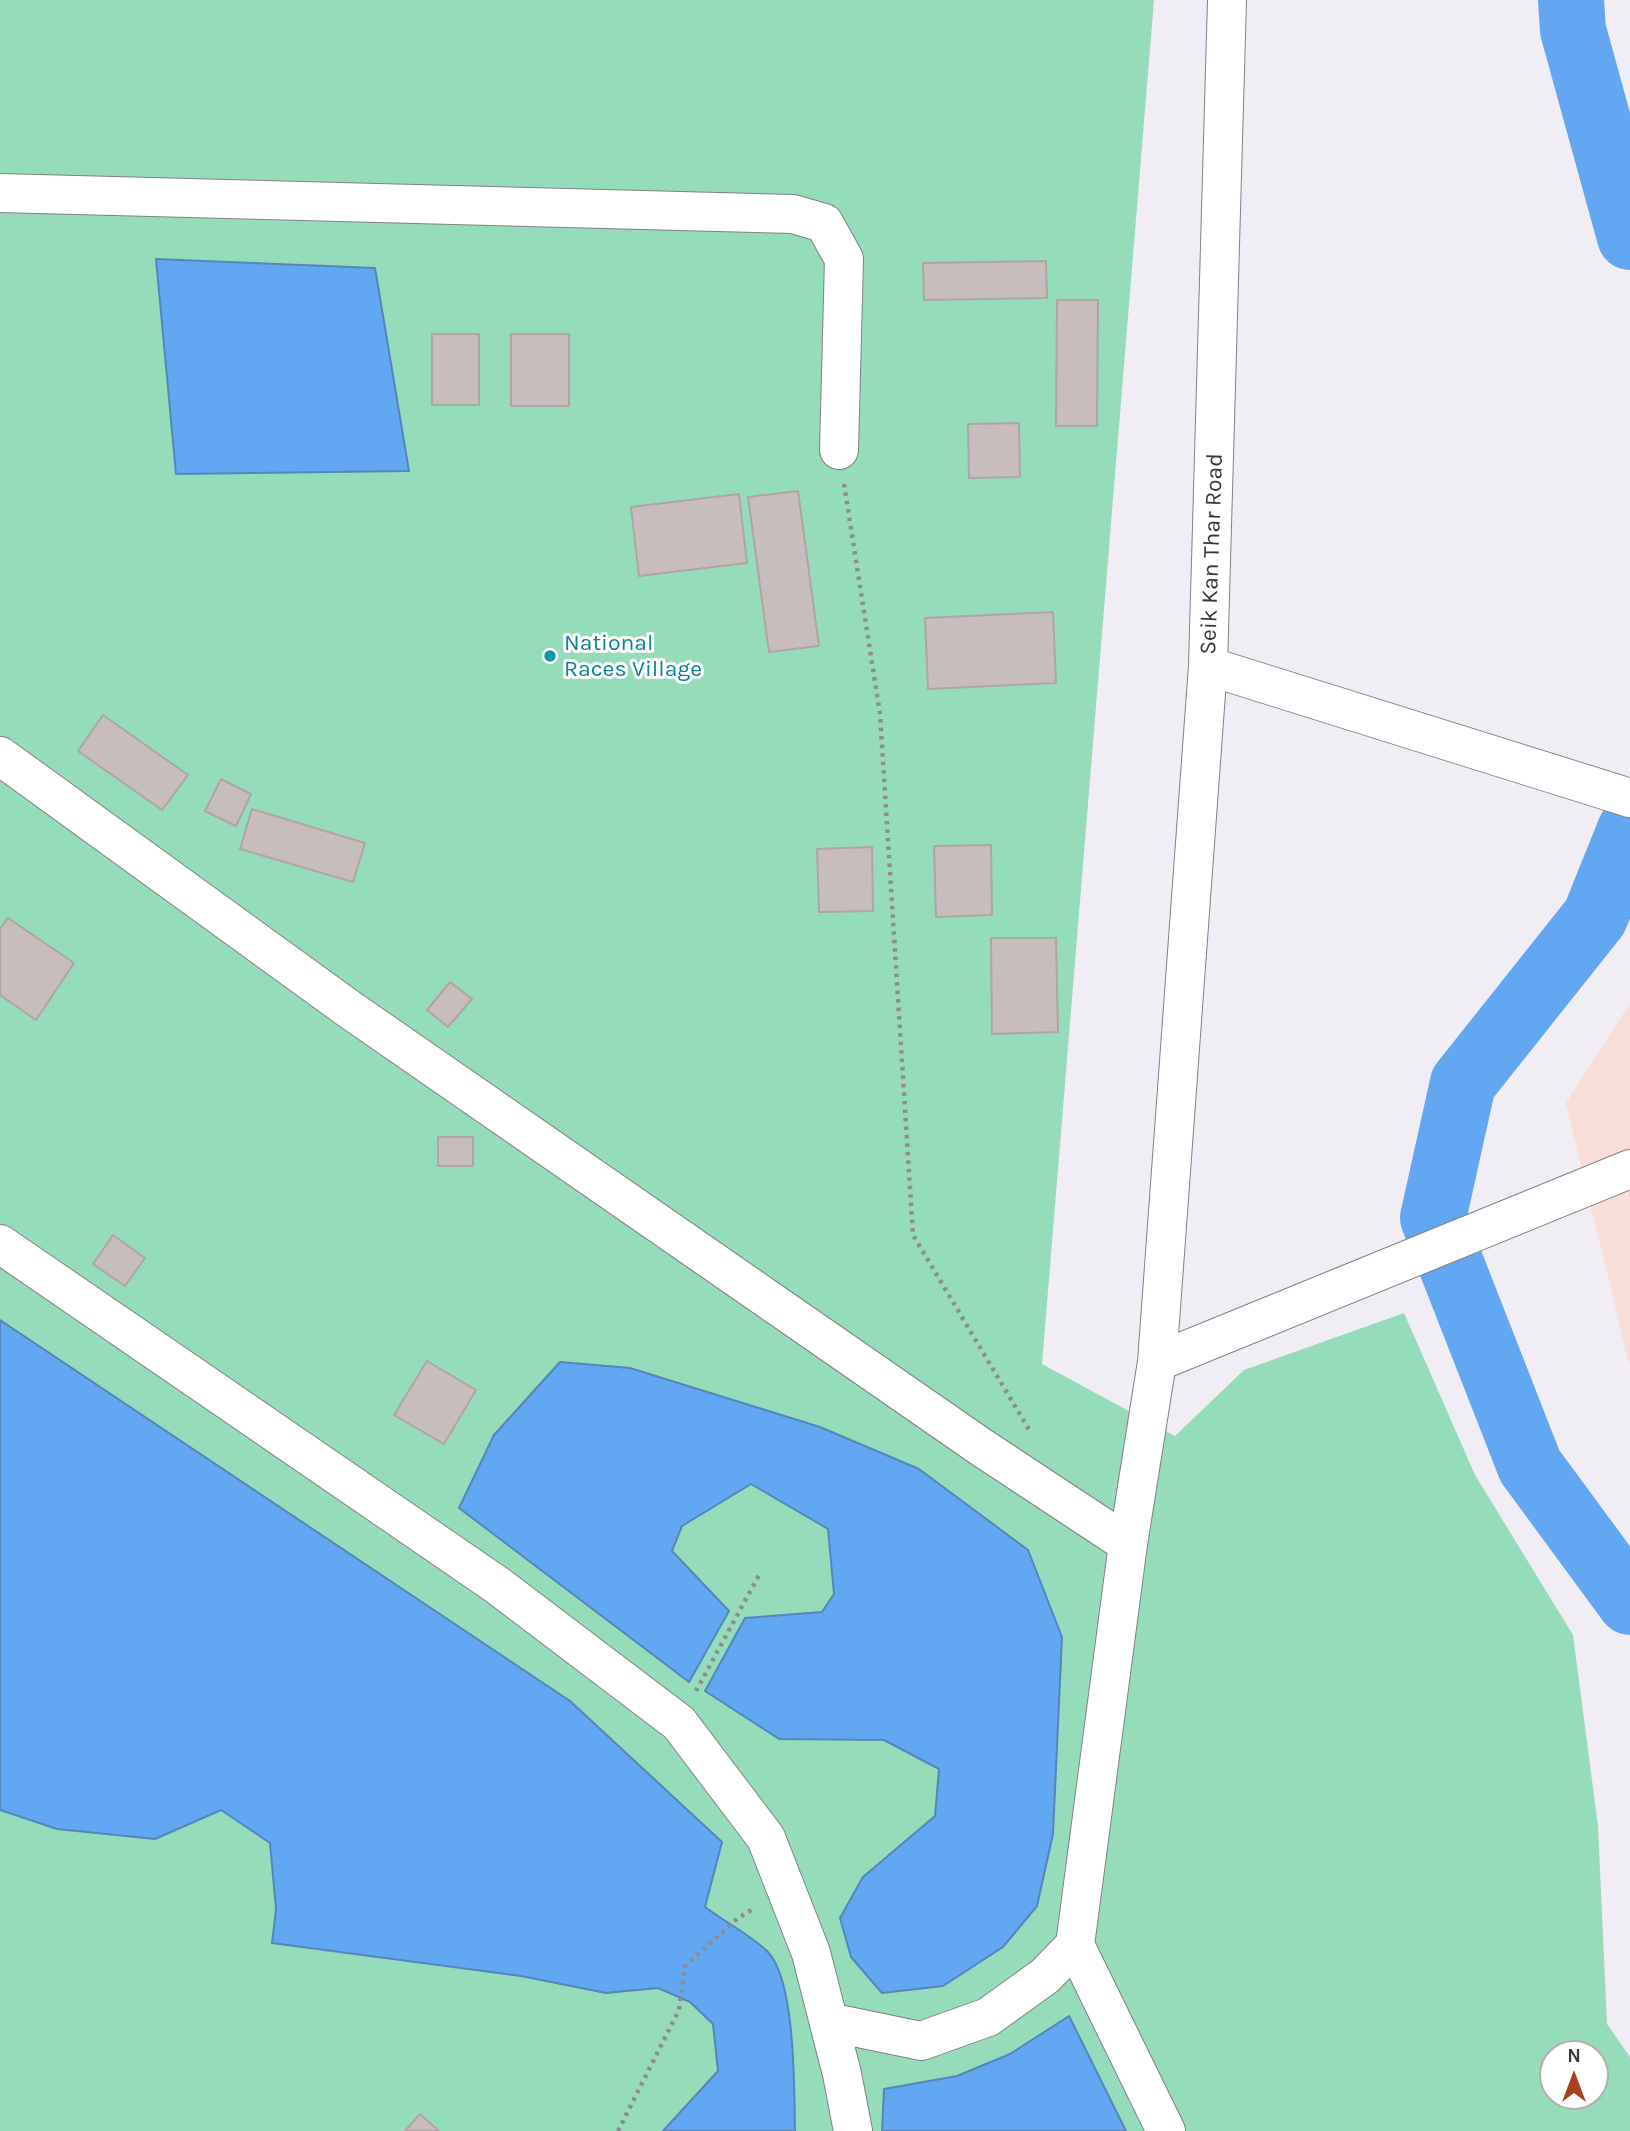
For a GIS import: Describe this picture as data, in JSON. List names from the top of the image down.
{
  "streets": {
    "street": ["Seik Kan Thar Road"]
  },
  "places": ["National Races Village"],
  "north": "top"
}
